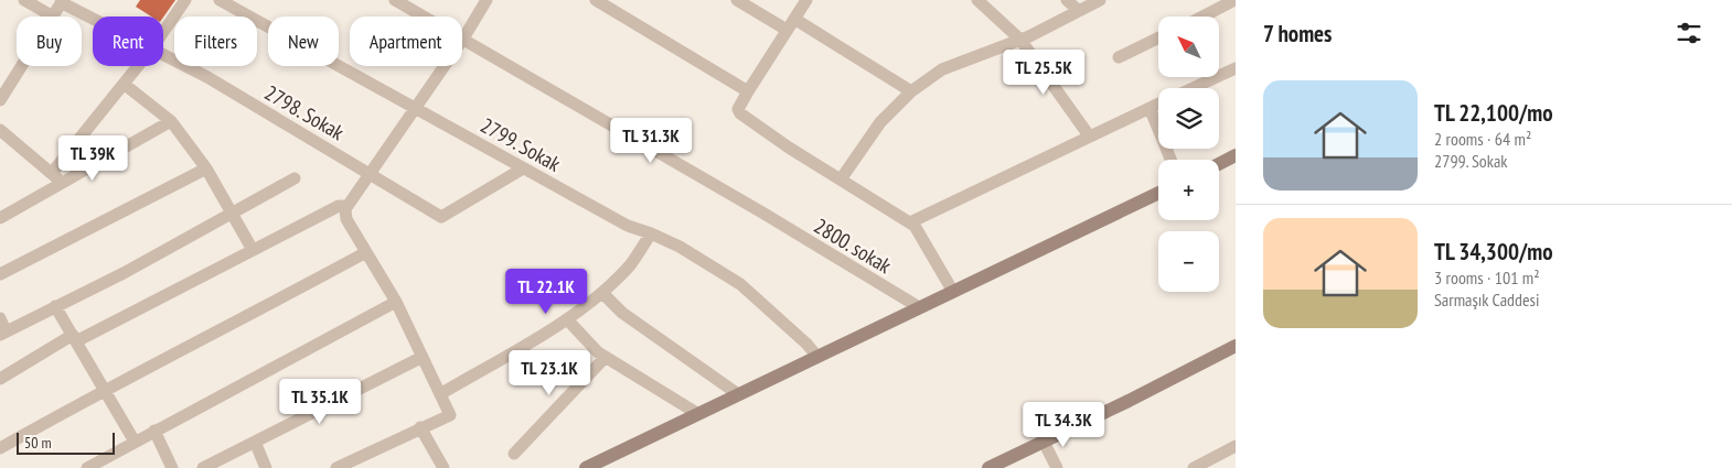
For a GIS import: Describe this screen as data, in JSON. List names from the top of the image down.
{
  "streets": {
    "street": ["2798. Sokak", "2799. Sokak", "2800. sokak"]
  },
  "crossings": [
    ["2798. Sokak", "2799. Sokak"]
  ],
  "scale_bar": "50 m",
  "north": "top left",
  "page": {
    "heading": "7 homes",
    "map_buttons": ["+", "−"],
    "chip": [
      "Buy",
      "Rent",
      "Filters",
      "New",
      "Apartment"
    ],
    "price": [
      "TL 25.5K",
      "TL 31.3K",
      "TL 39K",
      "TL 22.1K",
      "TL 23.1K",
      "TL 35.1K",
      "TL 34.3K"
    ],
    "list": [
      {
        "name": "TL 22,100/mo",
        "note": "2 rooms · 64 m² · 2799. Sokak"
      },
      {
        "name": "TL 34,300/mo",
        "note": "3 rooms · 101 m² · Sarmaşık Caddesi"
      }
    ],
    "scale": "50 m"
  }
}
